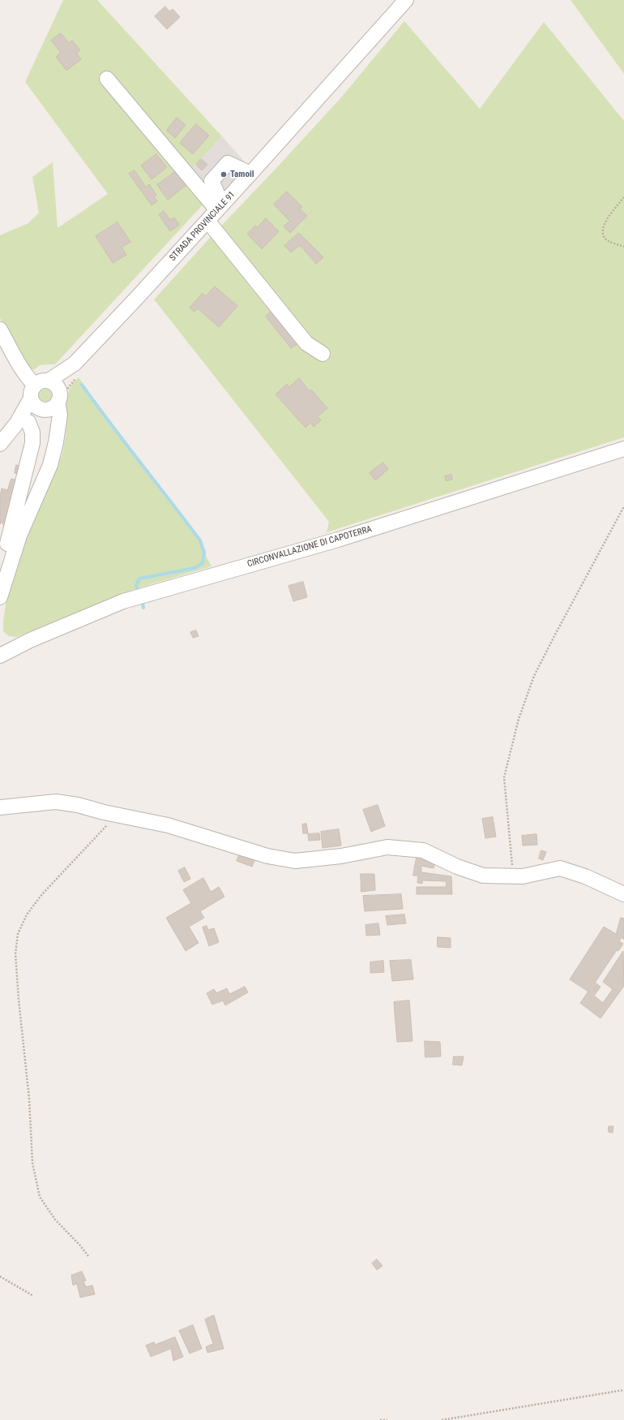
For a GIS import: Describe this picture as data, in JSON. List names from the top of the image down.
{
  "streets": {
    "street": ["STRADA PROVINCIALE 91", "CIRCONVALLAZIONE DI CAPOTERRA"]
  },
  "places": ["Tamoil"]
}
